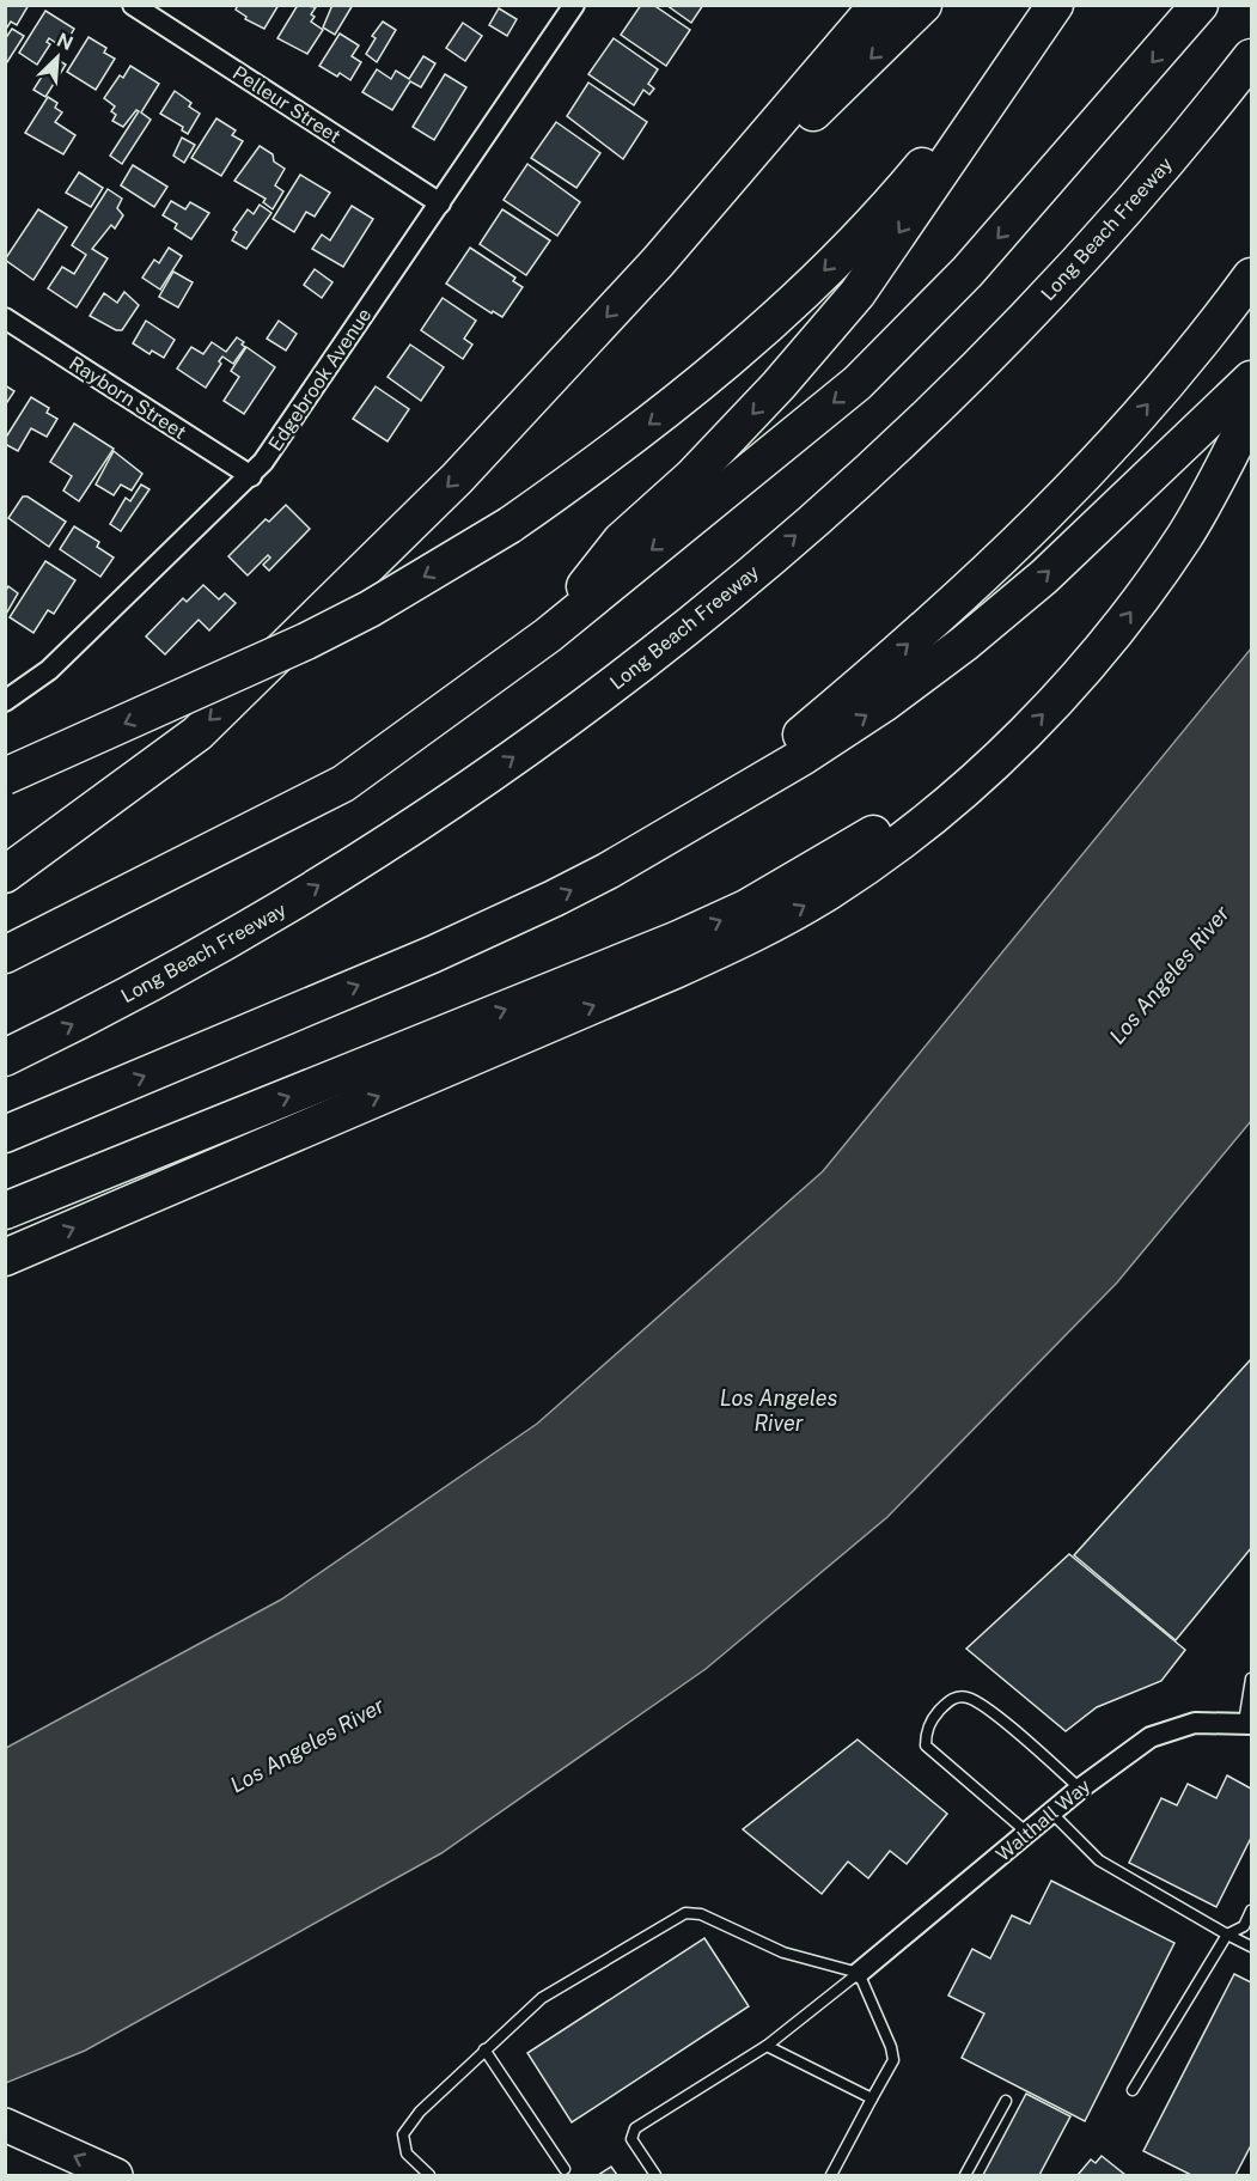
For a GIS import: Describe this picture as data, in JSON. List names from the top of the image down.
{
  "streets": {
    "highway": ["Long Beach Freeway"],
    "street": [
      "Pelleur Street",
      "Edgebrook Avenue",
      "Rayborn Street",
      "Walthall Way"
    ]
  },
  "crossings": [
    ["Pelleur Street", "Edgebrook Avenue"],
    ["Edgebrook Avenue", "Rayborn Street"]
  ],
  "water": ["Los Angeles River"],
  "north": "top right"
}
